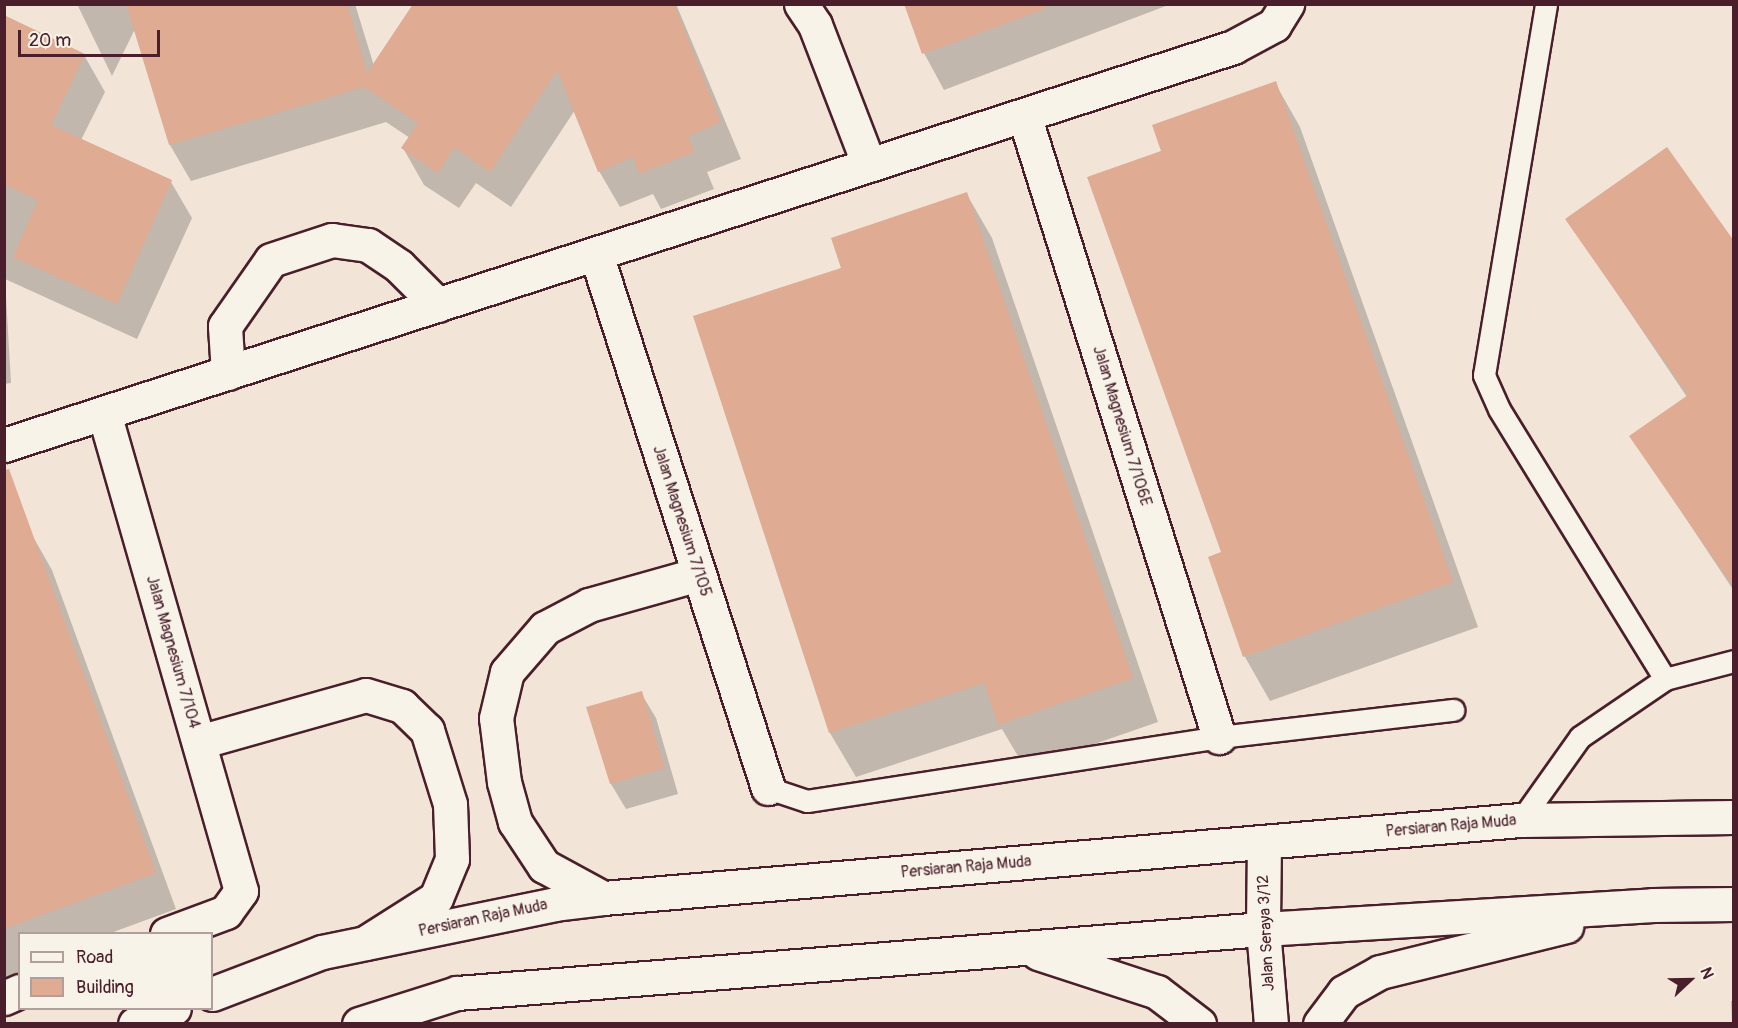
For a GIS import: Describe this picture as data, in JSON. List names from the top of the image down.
{
  "streets": {
    "street": [
      "Jalan Magnesium 7/106E",
      "Jalan Magnesium 7/105",
      "Jalan Magnesium 7/104",
      "Persiaran Raja Muda",
      "Jalan Seraya 3/12"
    ]
  },
  "crossings": [
    ["Persiaran Raja Muda", "Jalan Seraya 3/12"]
  ],
  "legend": ["Road", "Building"],
  "scale_bar": "20 m",
  "north": "right"
}
